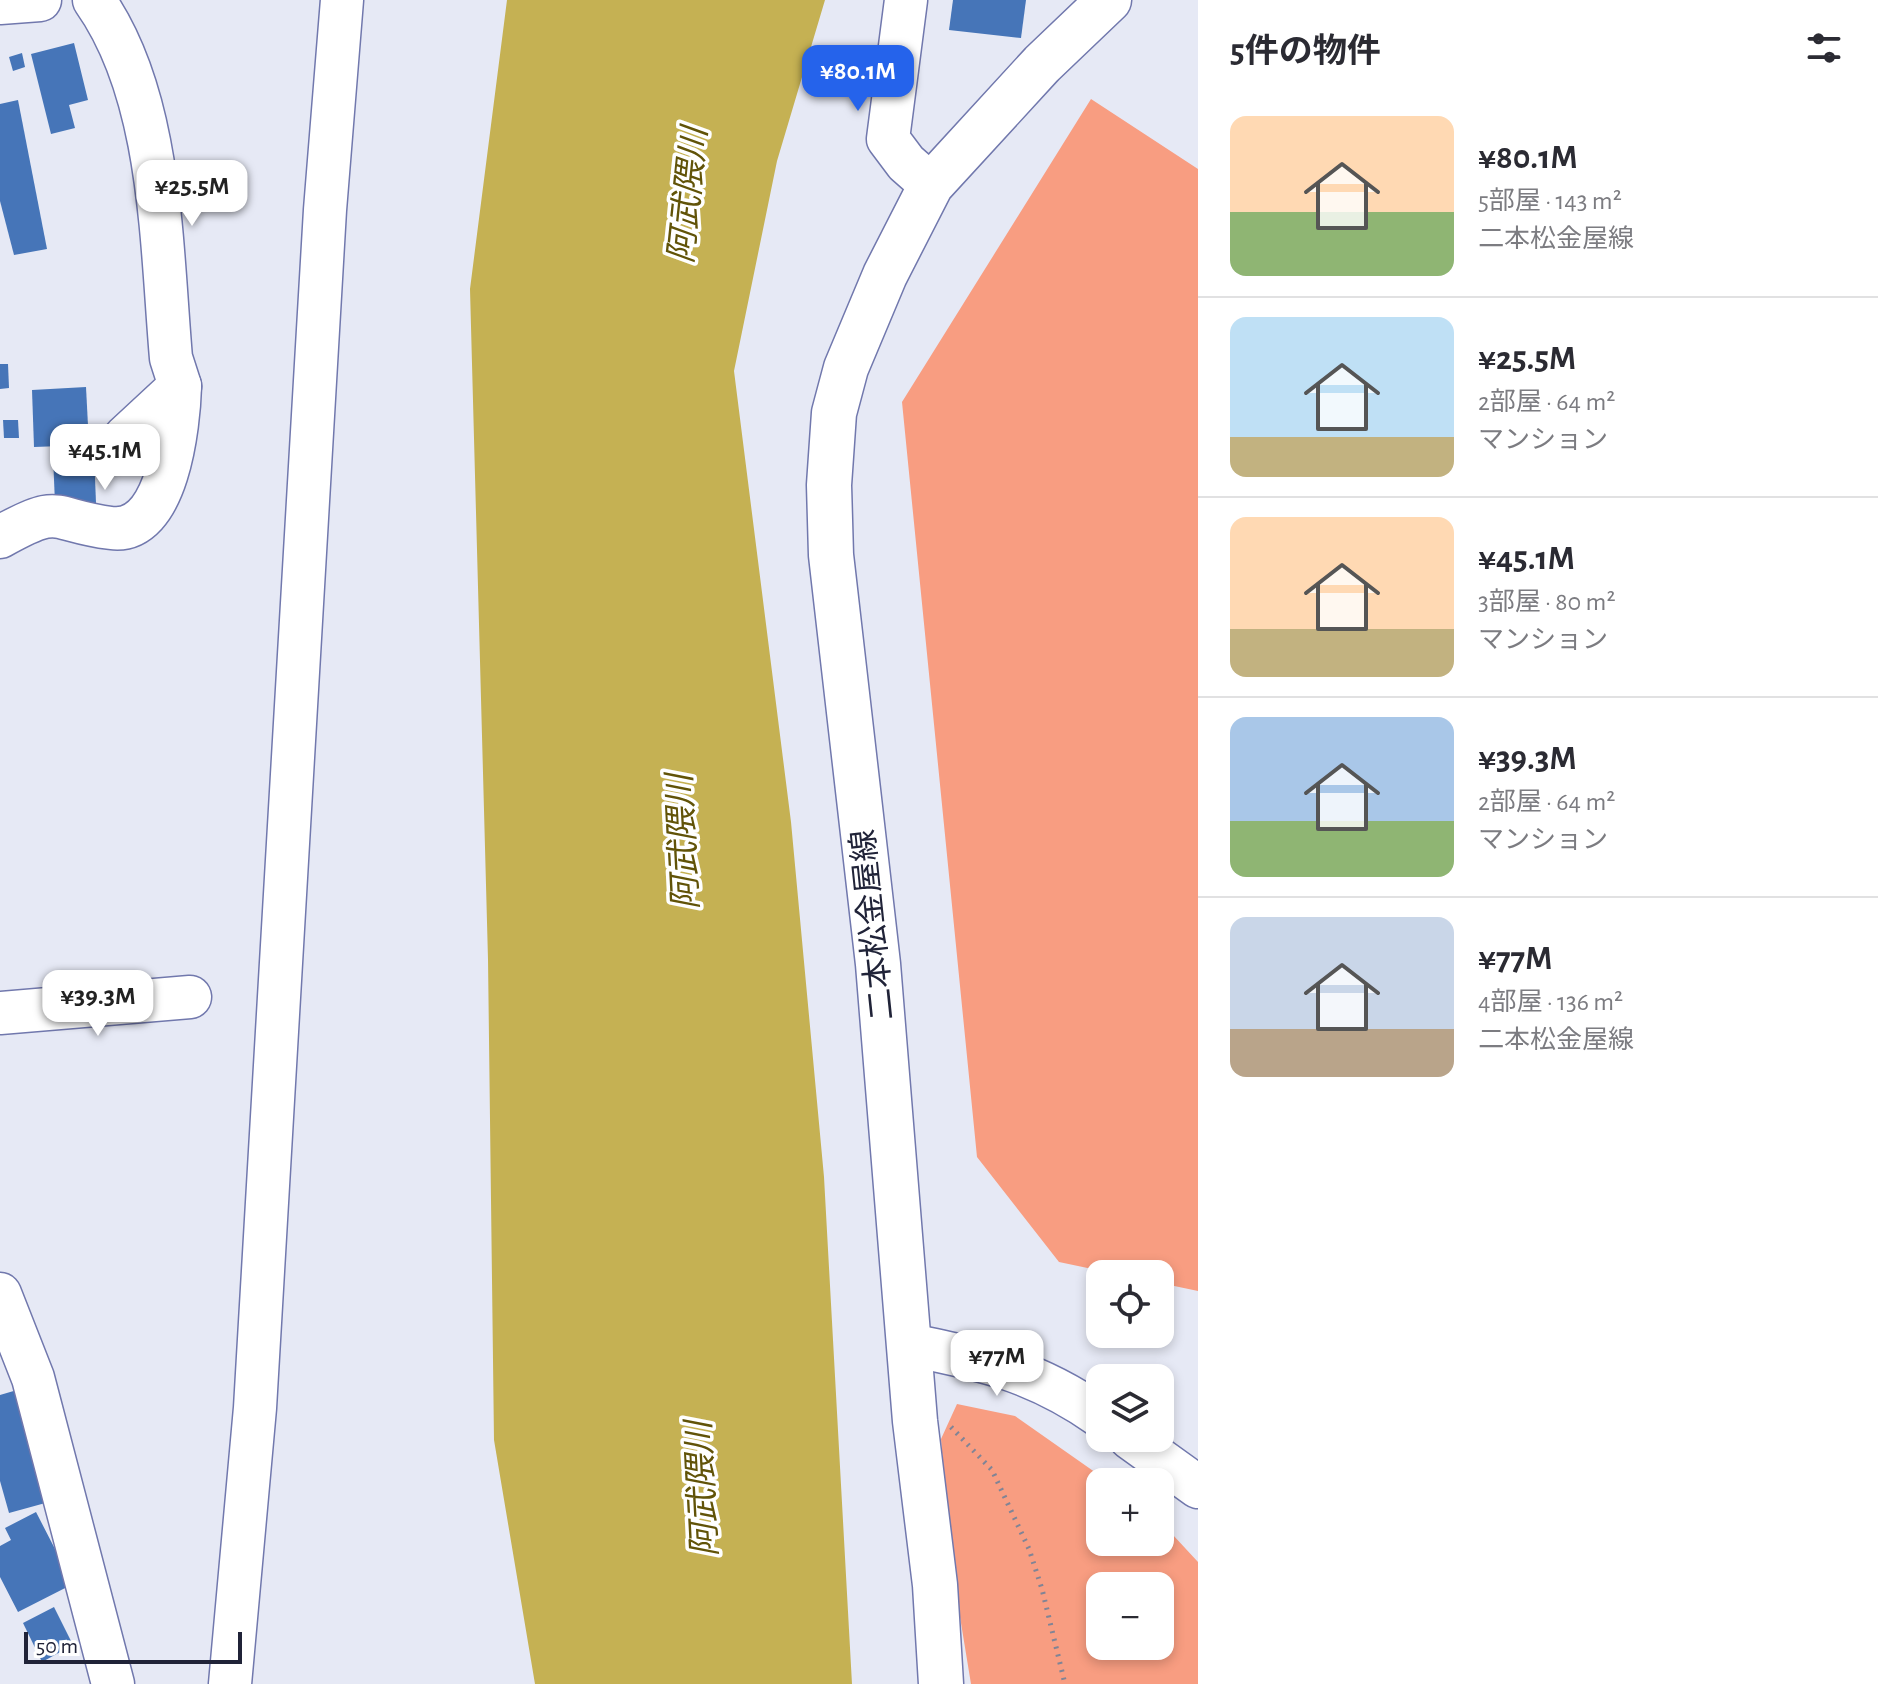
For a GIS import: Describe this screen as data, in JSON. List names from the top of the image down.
{
  "streets": {
    "main road": ["二本松金屋線"]
  },
  "water": ["阿武隈川"],
  "scale_bar": "50 m",
  "page": {
    "heading": "5件の物件",
    "price": [
      "¥80.1M",
      "¥25.5M",
      "¥45.1M",
      "¥39.3M",
      "¥77M"
    ],
    "list": [
      {
        "name": "¥80.1M",
        "note": "5部屋 · 143 m² · 二本松金屋線"
      },
      {
        "name": "¥25.5M",
        "note": "2部屋 · 64 m² · マンション"
      },
      {
        "name": "¥45.1M",
        "note": "3部屋 · 80 m² · マンション"
      },
      {
        "name": "¥39.3M",
        "note": "2部屋 · 64 m² · マンション"
      },
      {
        "name": "¥77M",
        "note": "4部屋 · 136 m² · 二本松金屋線"
      }
    ],
    "map_buttons": ["+", "−"],
    "scale": "50 m"
  }
}
